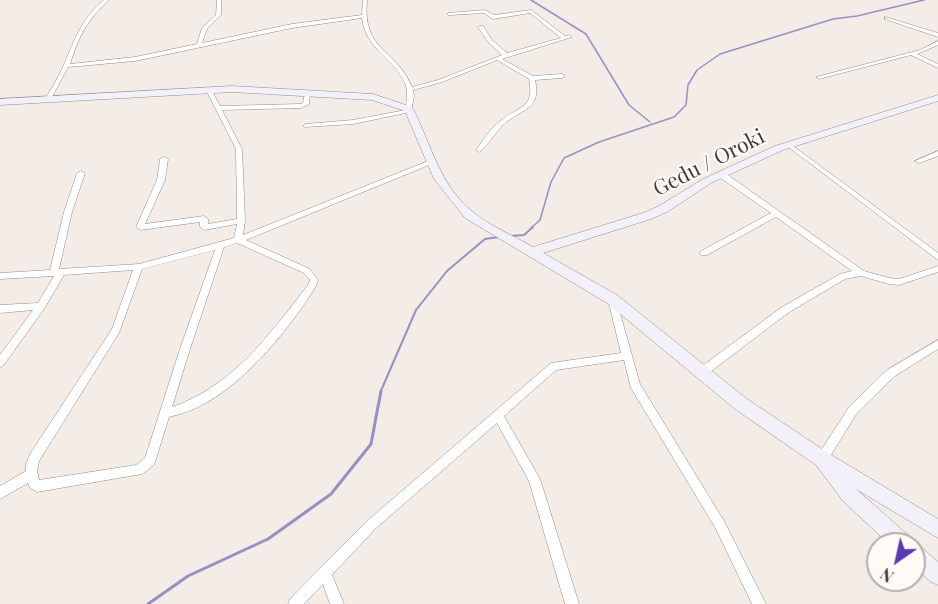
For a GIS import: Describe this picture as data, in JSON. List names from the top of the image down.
{
  "streets": {
    "street": ["Gedu / Oroki"]
  },
  "north": "bottom left"
}
